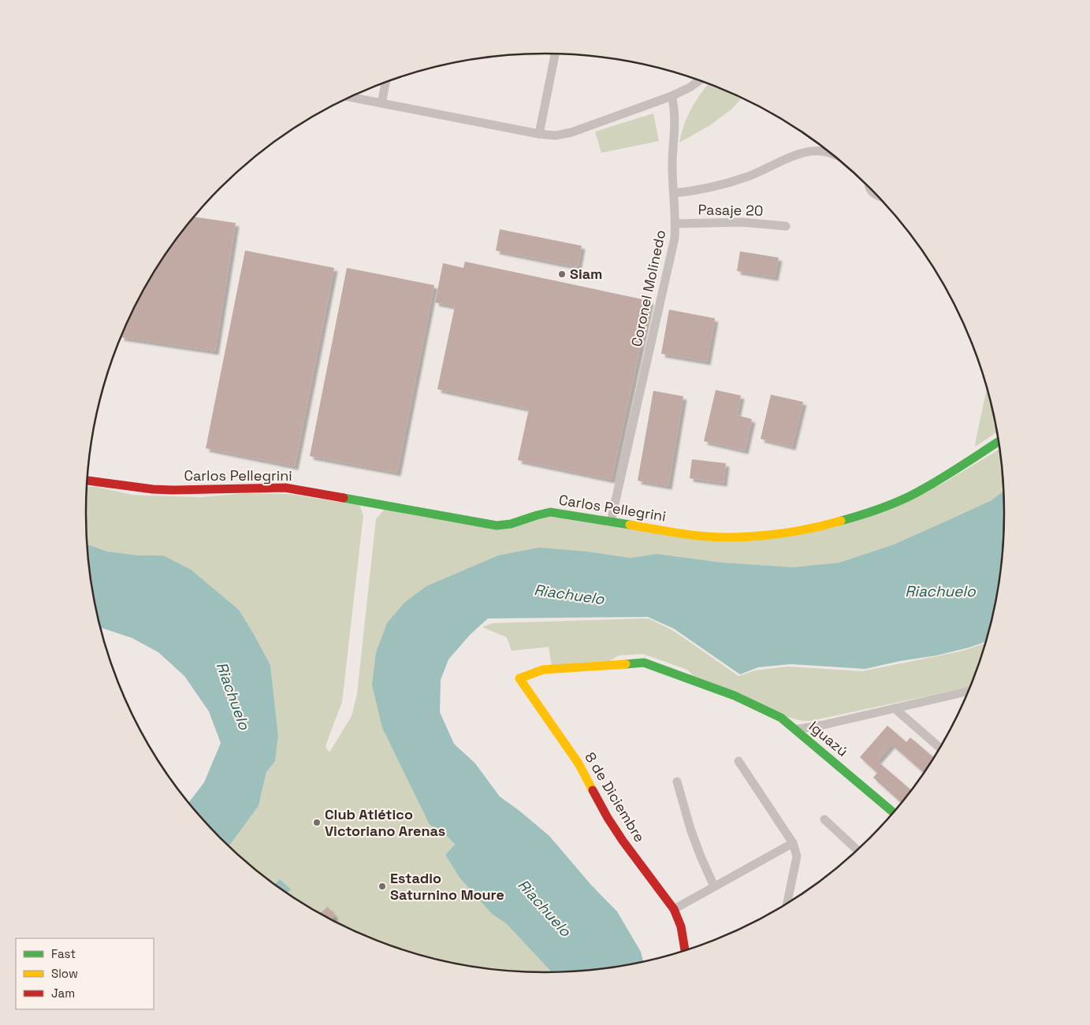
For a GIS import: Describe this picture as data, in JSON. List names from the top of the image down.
{
  "streets": {
    "street": [
      "Pasaje 20",
      "Coronel Molinedo",
      "Carlos Pellegrini",
      "Iguazú",
      "8 de Diciembre"
    ]
  },
  "crossings": [
    ["Pasaje 20", "Coronel Molinedo"],
    ["Coronel Molinedo", "Carlos Pellegrini"],
    ["Iguazú", "8 de Diciembre"]
  ],
  "water": ["Riachuelo"],
  "places": ["Siam", "Club Atlético Victoriano Arenas", "Estadio Saturnino Moure"],
  "legend": ["Fast", "Slow", "Jam"]
}
